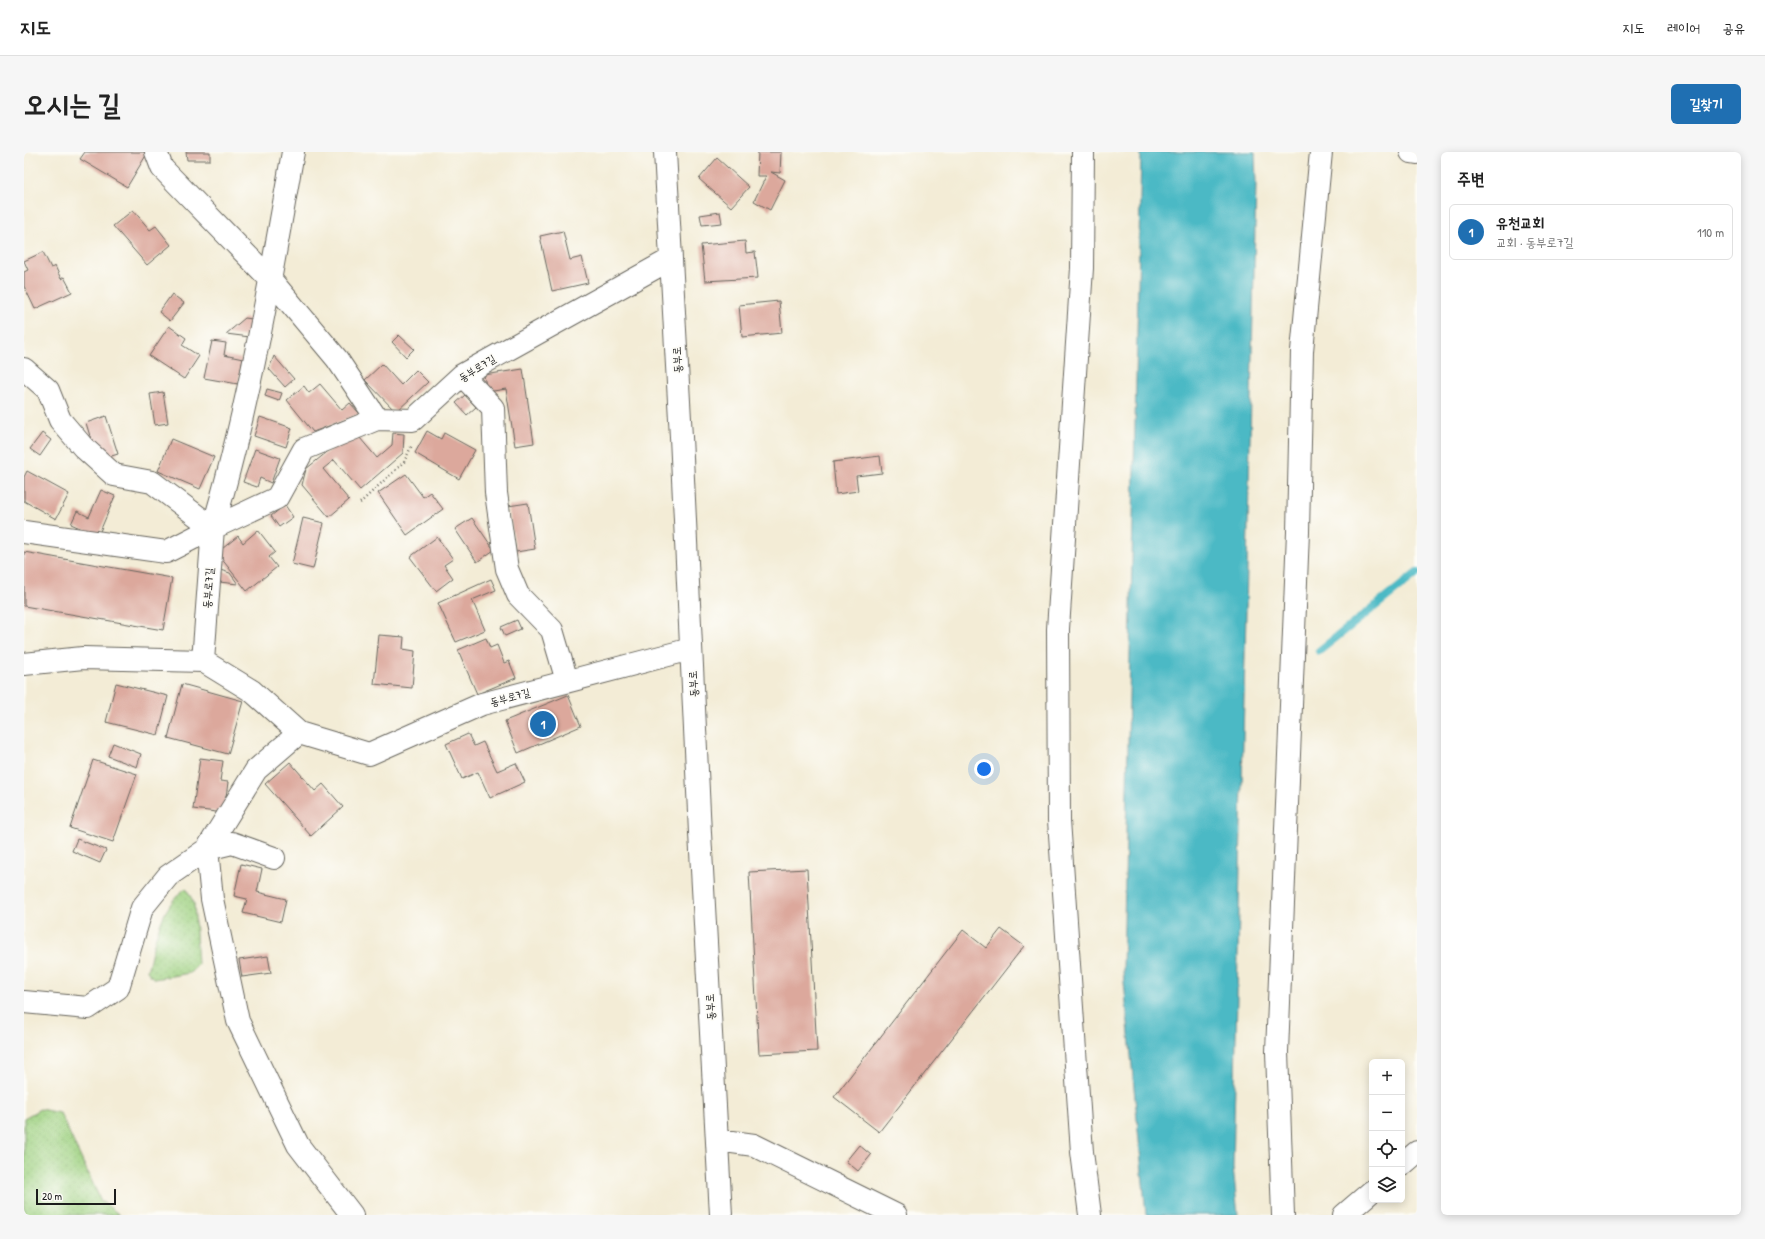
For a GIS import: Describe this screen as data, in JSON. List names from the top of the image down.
{
  "streets": {
    "street": ["동부로", "동부로7길"]
  },
  "crossings": [
    ["동부로", "동부로7길"]
  ],
  "scale_bar": "20 m",
  "page": {
    "header": "지도",
    "nav": ["지도", "레이어", "공유"],
    "buttons": "길찾기",
    "title": "오시는 길",
    "heading": "주변",
    "list": [
      {
        "mark": "1",
        "name": "유천교회",
        "note": "교회 · 동부로7길",
        "value": "110 m"
      }
    ],
    "pins": "1",
    "map_buttons": ["+", "−"],
    "scale": "20 m"
  }
}
